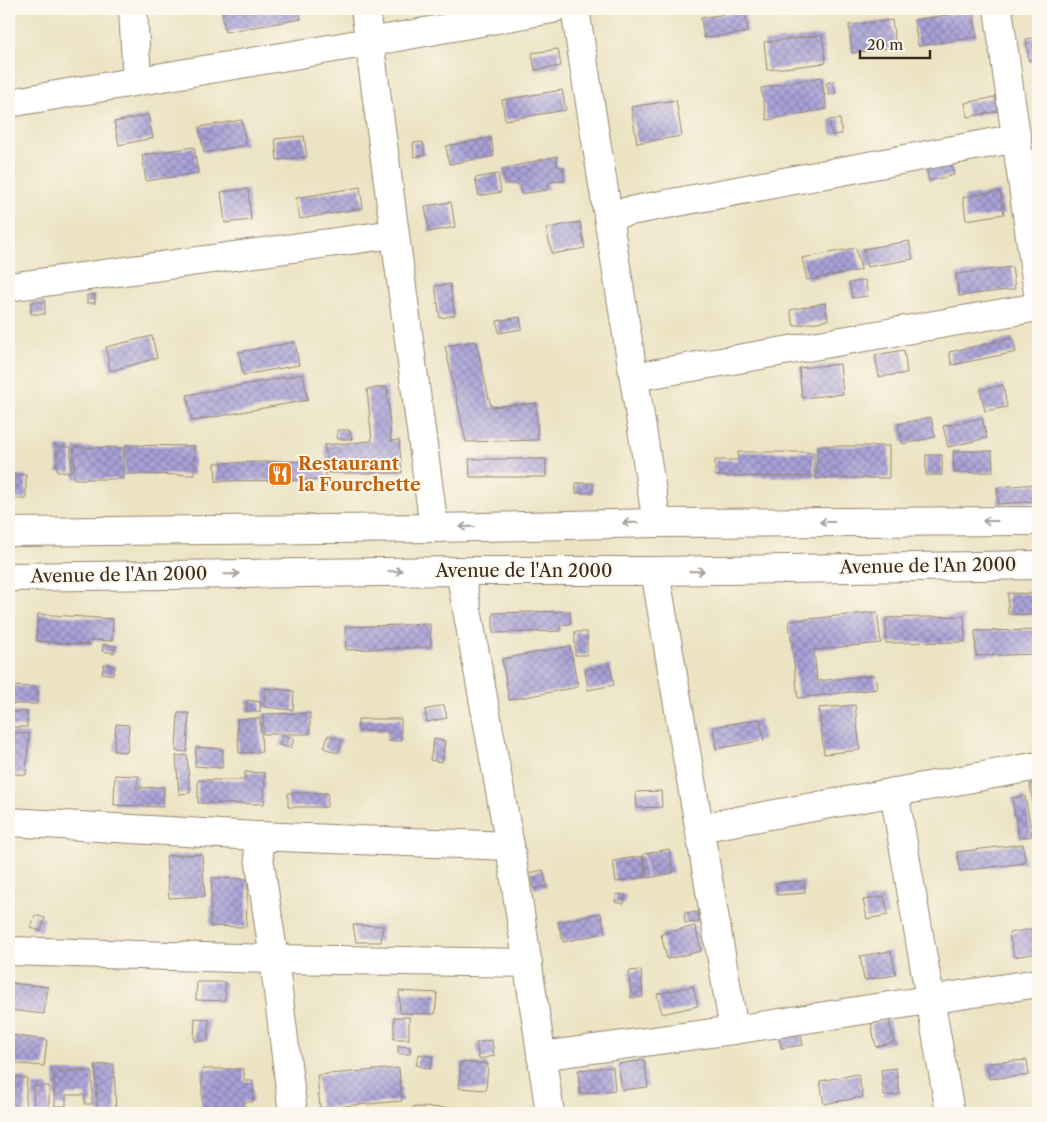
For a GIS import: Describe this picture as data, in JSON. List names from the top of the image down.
{
  "streets": {
    "street": ["Avenue de l'An 2000"]
  },
  "places": {
    "restaurant": ["Restaurant la Fourchette"]
  },
  "scale_bar": "20 m"
}
